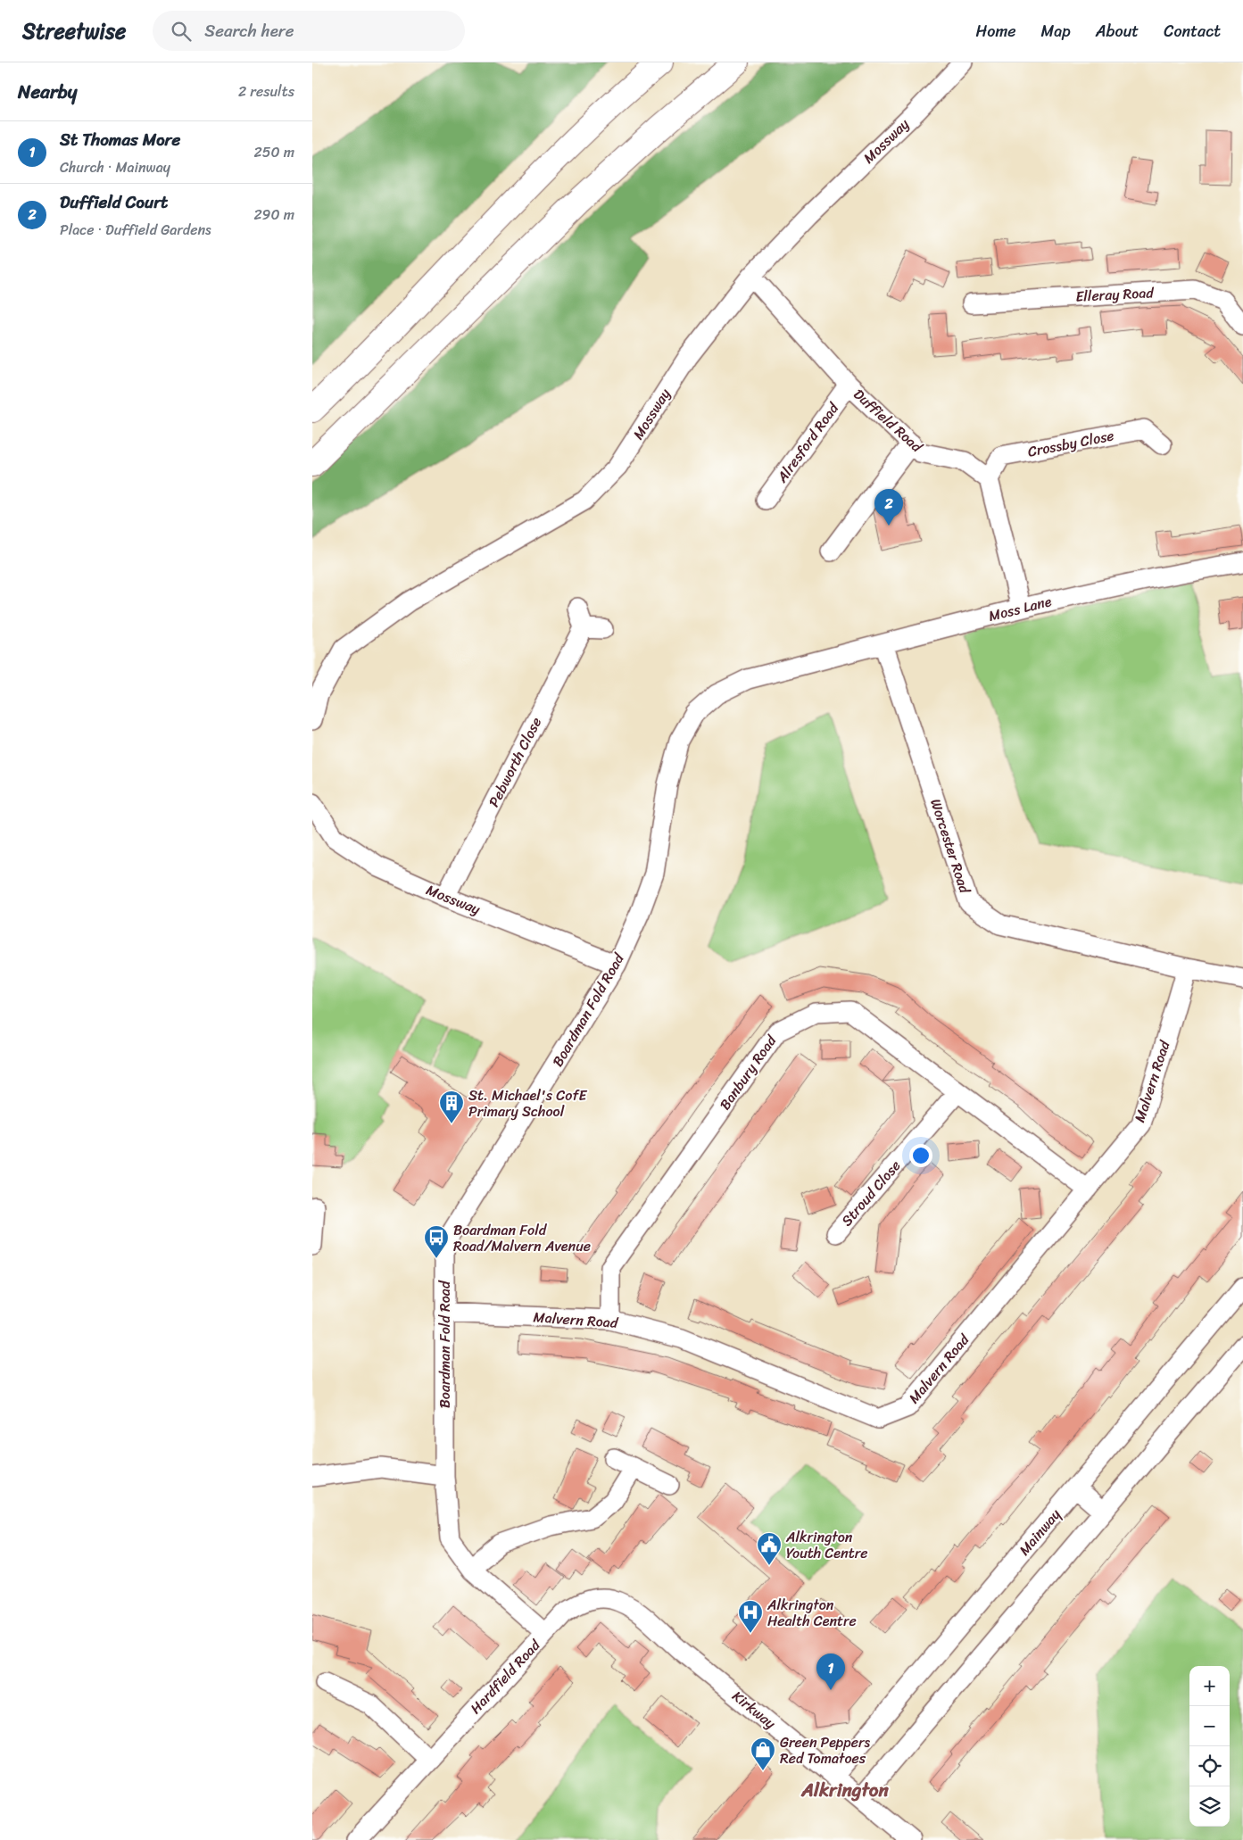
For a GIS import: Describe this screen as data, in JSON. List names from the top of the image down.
{
  "streets": {
    "street": [
      "Mossway",
      "Elleray Road",
      "Duffield Road",
      "Alresford Road",
      "Crossby Close",
      "Moss Lane",
      "Pebworth Close",
      "Worcester Road",
      "Boardman Fold Road",
      "Banbury Road",
      "Malvern Road",
      "Stroud Close",
      "Mainway",
      "Hardfield Road",
      "Kirkway"
    ]
  },
  "crossings": [
    ["Mossway", "Duffield Road"],
    ["Mossway", "Pebworth Close"],
    ["Mossway", "Boardman Fold Road"],
    ["Duffield Road", "Alresford Road"],
    ["Duffield Road", "Crossby Close"],
    ["Moss Lane", "Worcester Road"],
    ["Moss Lane", "Boardman Fold Road"],
    ["Worcester Road", "Malvern Road"],
    ["Boardman Fold Road", "Malvern Road"],
    ["Boardman Fold Road", "Hardfield Road"],
    ["Banbury Road", "Malvern Road"],
    ["Banbury Road", "Stroud Close"],
    ["Mainway", "Kirkway"],
    ["Hardfield Road", "Kirkway"]
  ],
  "districts": ["Alkrington"],
  "places": {
    "building": ["St. Michael's CofE Primary School"],
    "bus stop": ["Boardman Fold Road/Malvern Avenue"],
    "public building": ["Alkrington Youth Centre"],
    "hospital": ["Alkrington Health Centre"],
    "shop": ["Green Peppers Red Tomatoes"]
  },
  "page": {
    "header": "Streetwise",
    "search": "Search here",
    "nav": [
      "Home",
      "Map",
      "About",
      "Contact"
    ],
    "heading": ["Nearby", "2 results"],
    "list": [
      {
        "mark": "1",
        "name": "St Thomas More",
        "note": "Church · Mainway",
        "value": "250 m"
      },
      {
        "mark": "2",
        "name": "Duffield Court",
        "note": "Place · Duffield Gardens",
        "value": "290 m"
      }
    ],
    "pins": ["2", "1"],
    "map_buttons": ["+", "−"]
  }
}
